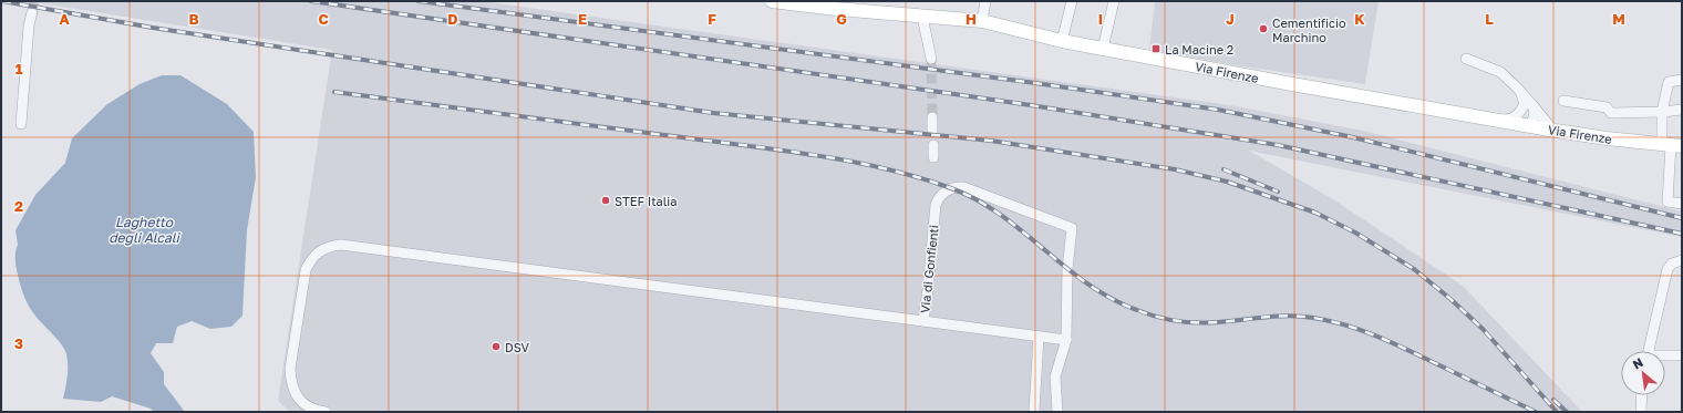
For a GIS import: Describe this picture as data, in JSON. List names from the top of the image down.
{
  "streets": {
    "main road": ["Via Firenze"],
    "street": ["Via di Gonfienti"]
  },
  "water": ["Laghetto degli Alcali"],
  "places": {
    "other": ["Cementificio Marchino", "STEF Italia", "DSV"],
    "transit": ["La Macine 2"]
  },
  "north": "top left",
  "grid": {
    "columns": [
      "A",
      "B",
      "C",
      "D",
      "E",
      "F",
      "G",
      "H",
      "I",
      "J",
      "K",
      "L",
      "M"
    ],
    "rows": ["1", "2", "3"]
  }
}
